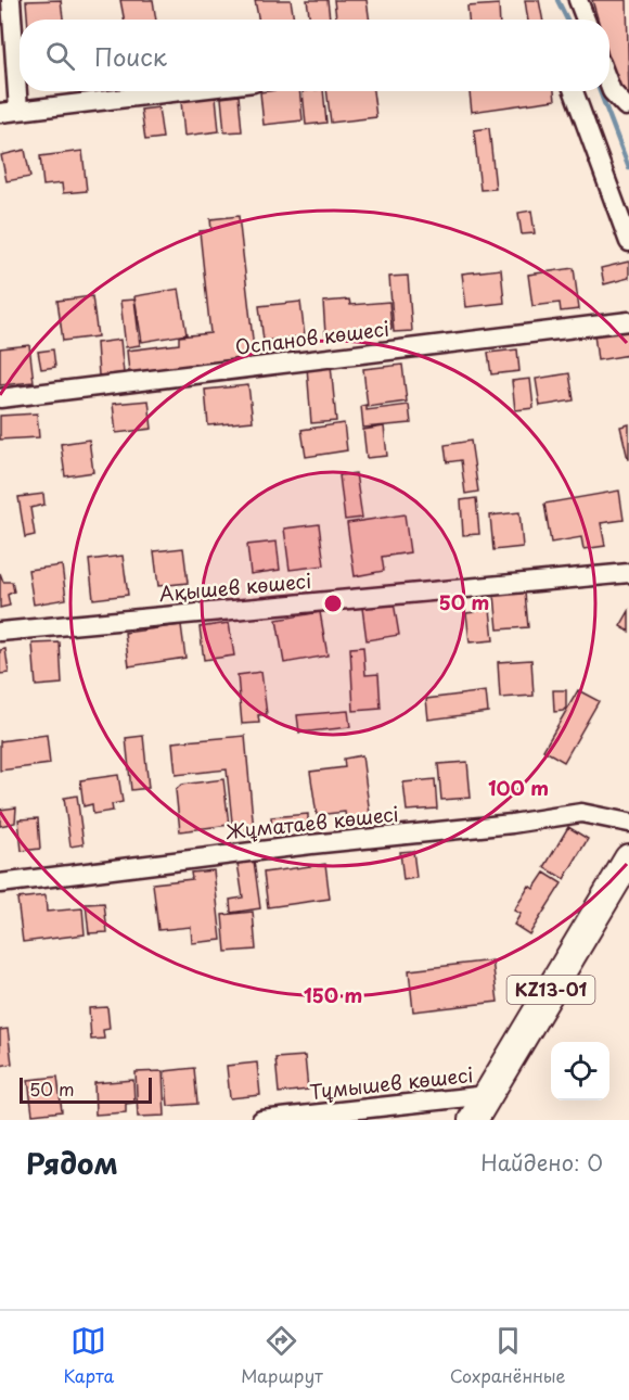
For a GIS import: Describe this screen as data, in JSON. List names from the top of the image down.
{
  "streets": {
    "highway": ["KZ13-01"],
    "street": [
      "Оспанов көшесі",
      "Ақышев көшесі",
      "Жұматаев көшесі",
      "Тұмышев көшесі"
    ]
  },
  "crossings": [
    ["KZ13-01", "Тұмышев көшесі"]
  ],
  "scale_bar": "50 m",
  "page": {
    "search": "Поиск",
    "scale": "50 m",
    "heading": ["Рядом", "Найдено: 0"],
    "nav": ["Карта", "Маршрут", "Сохранённые"]
  },
  "rings": ["50 m", "100 m", "150 m"]
}
